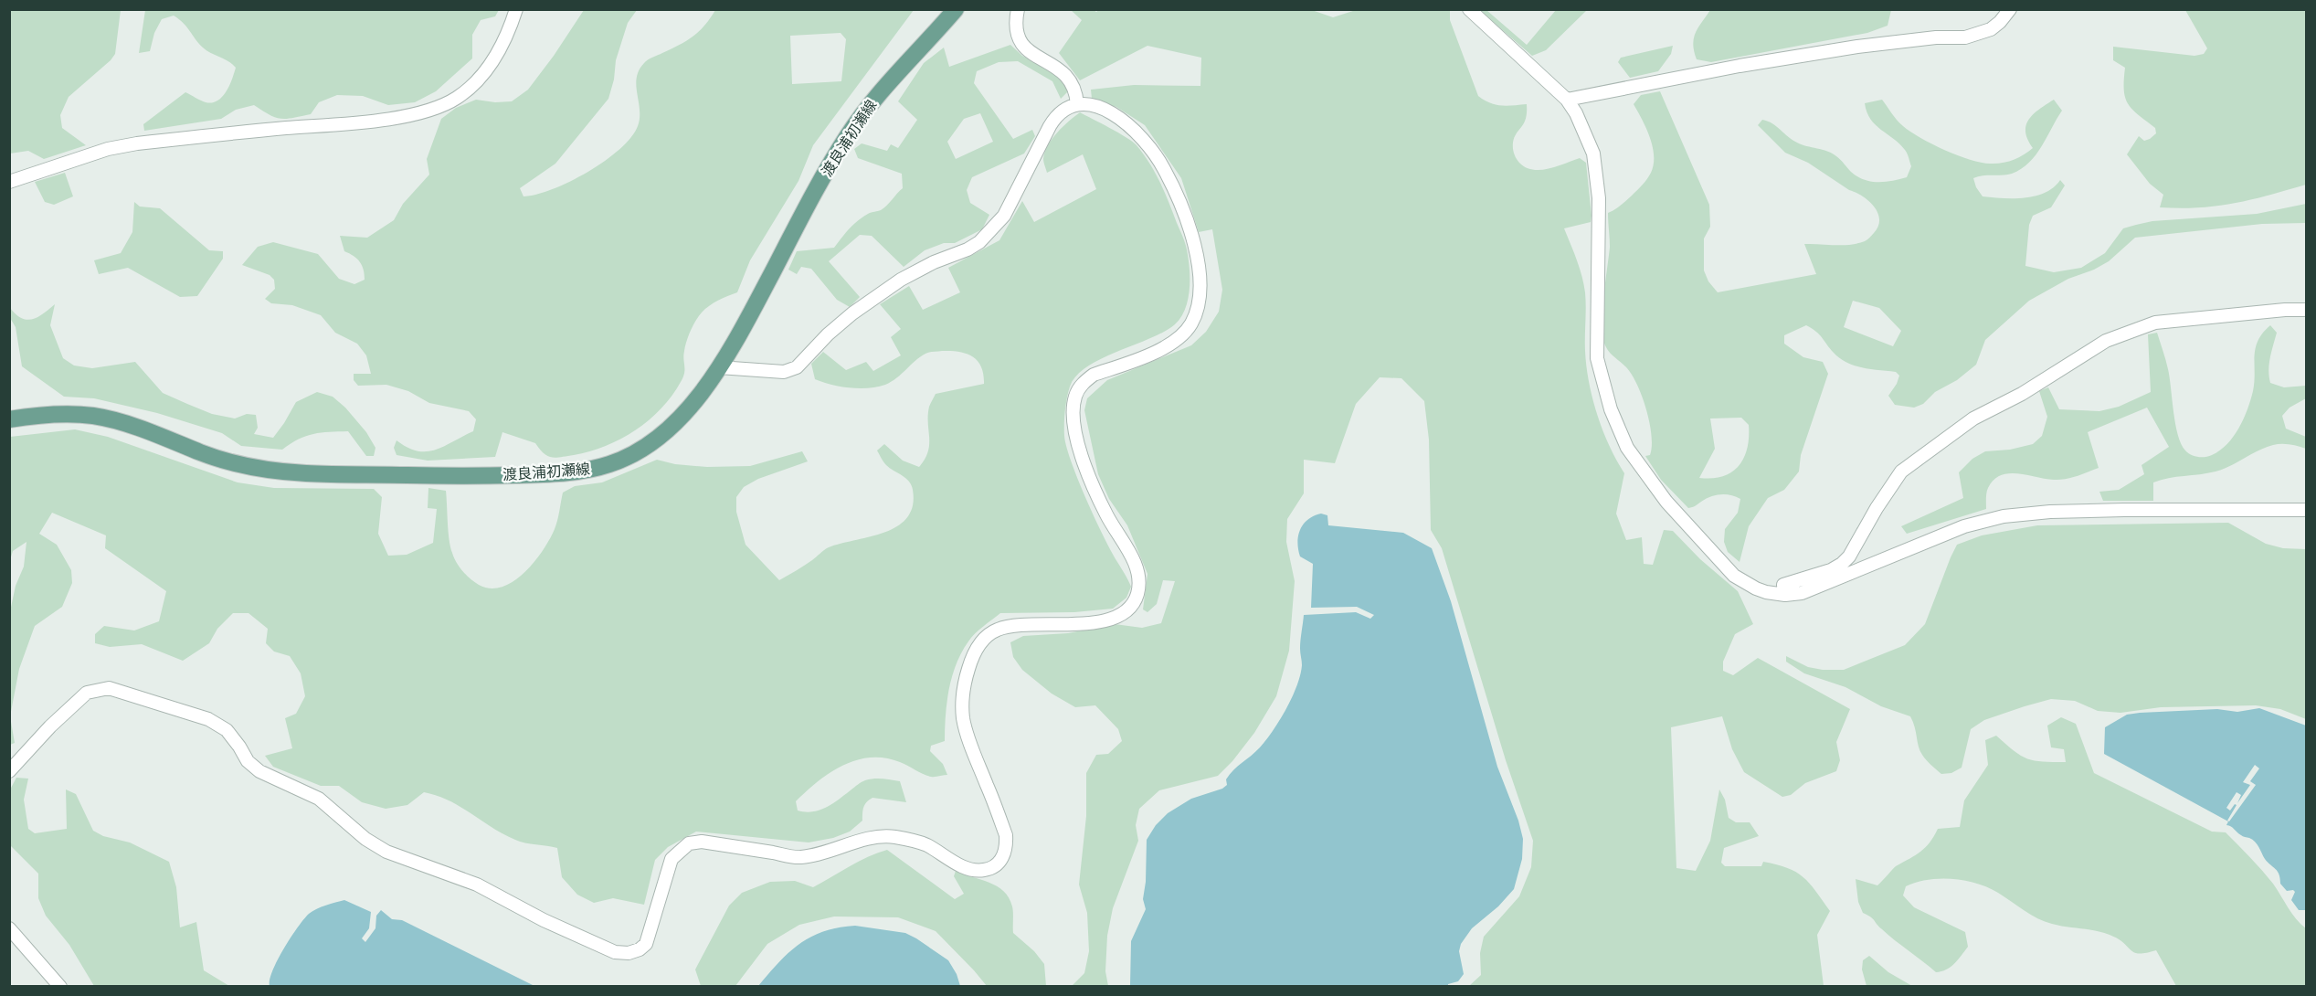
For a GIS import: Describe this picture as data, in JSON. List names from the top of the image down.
{
  "streets": {
    "main road": ["渡良浦初瀬線"]
  }
}
